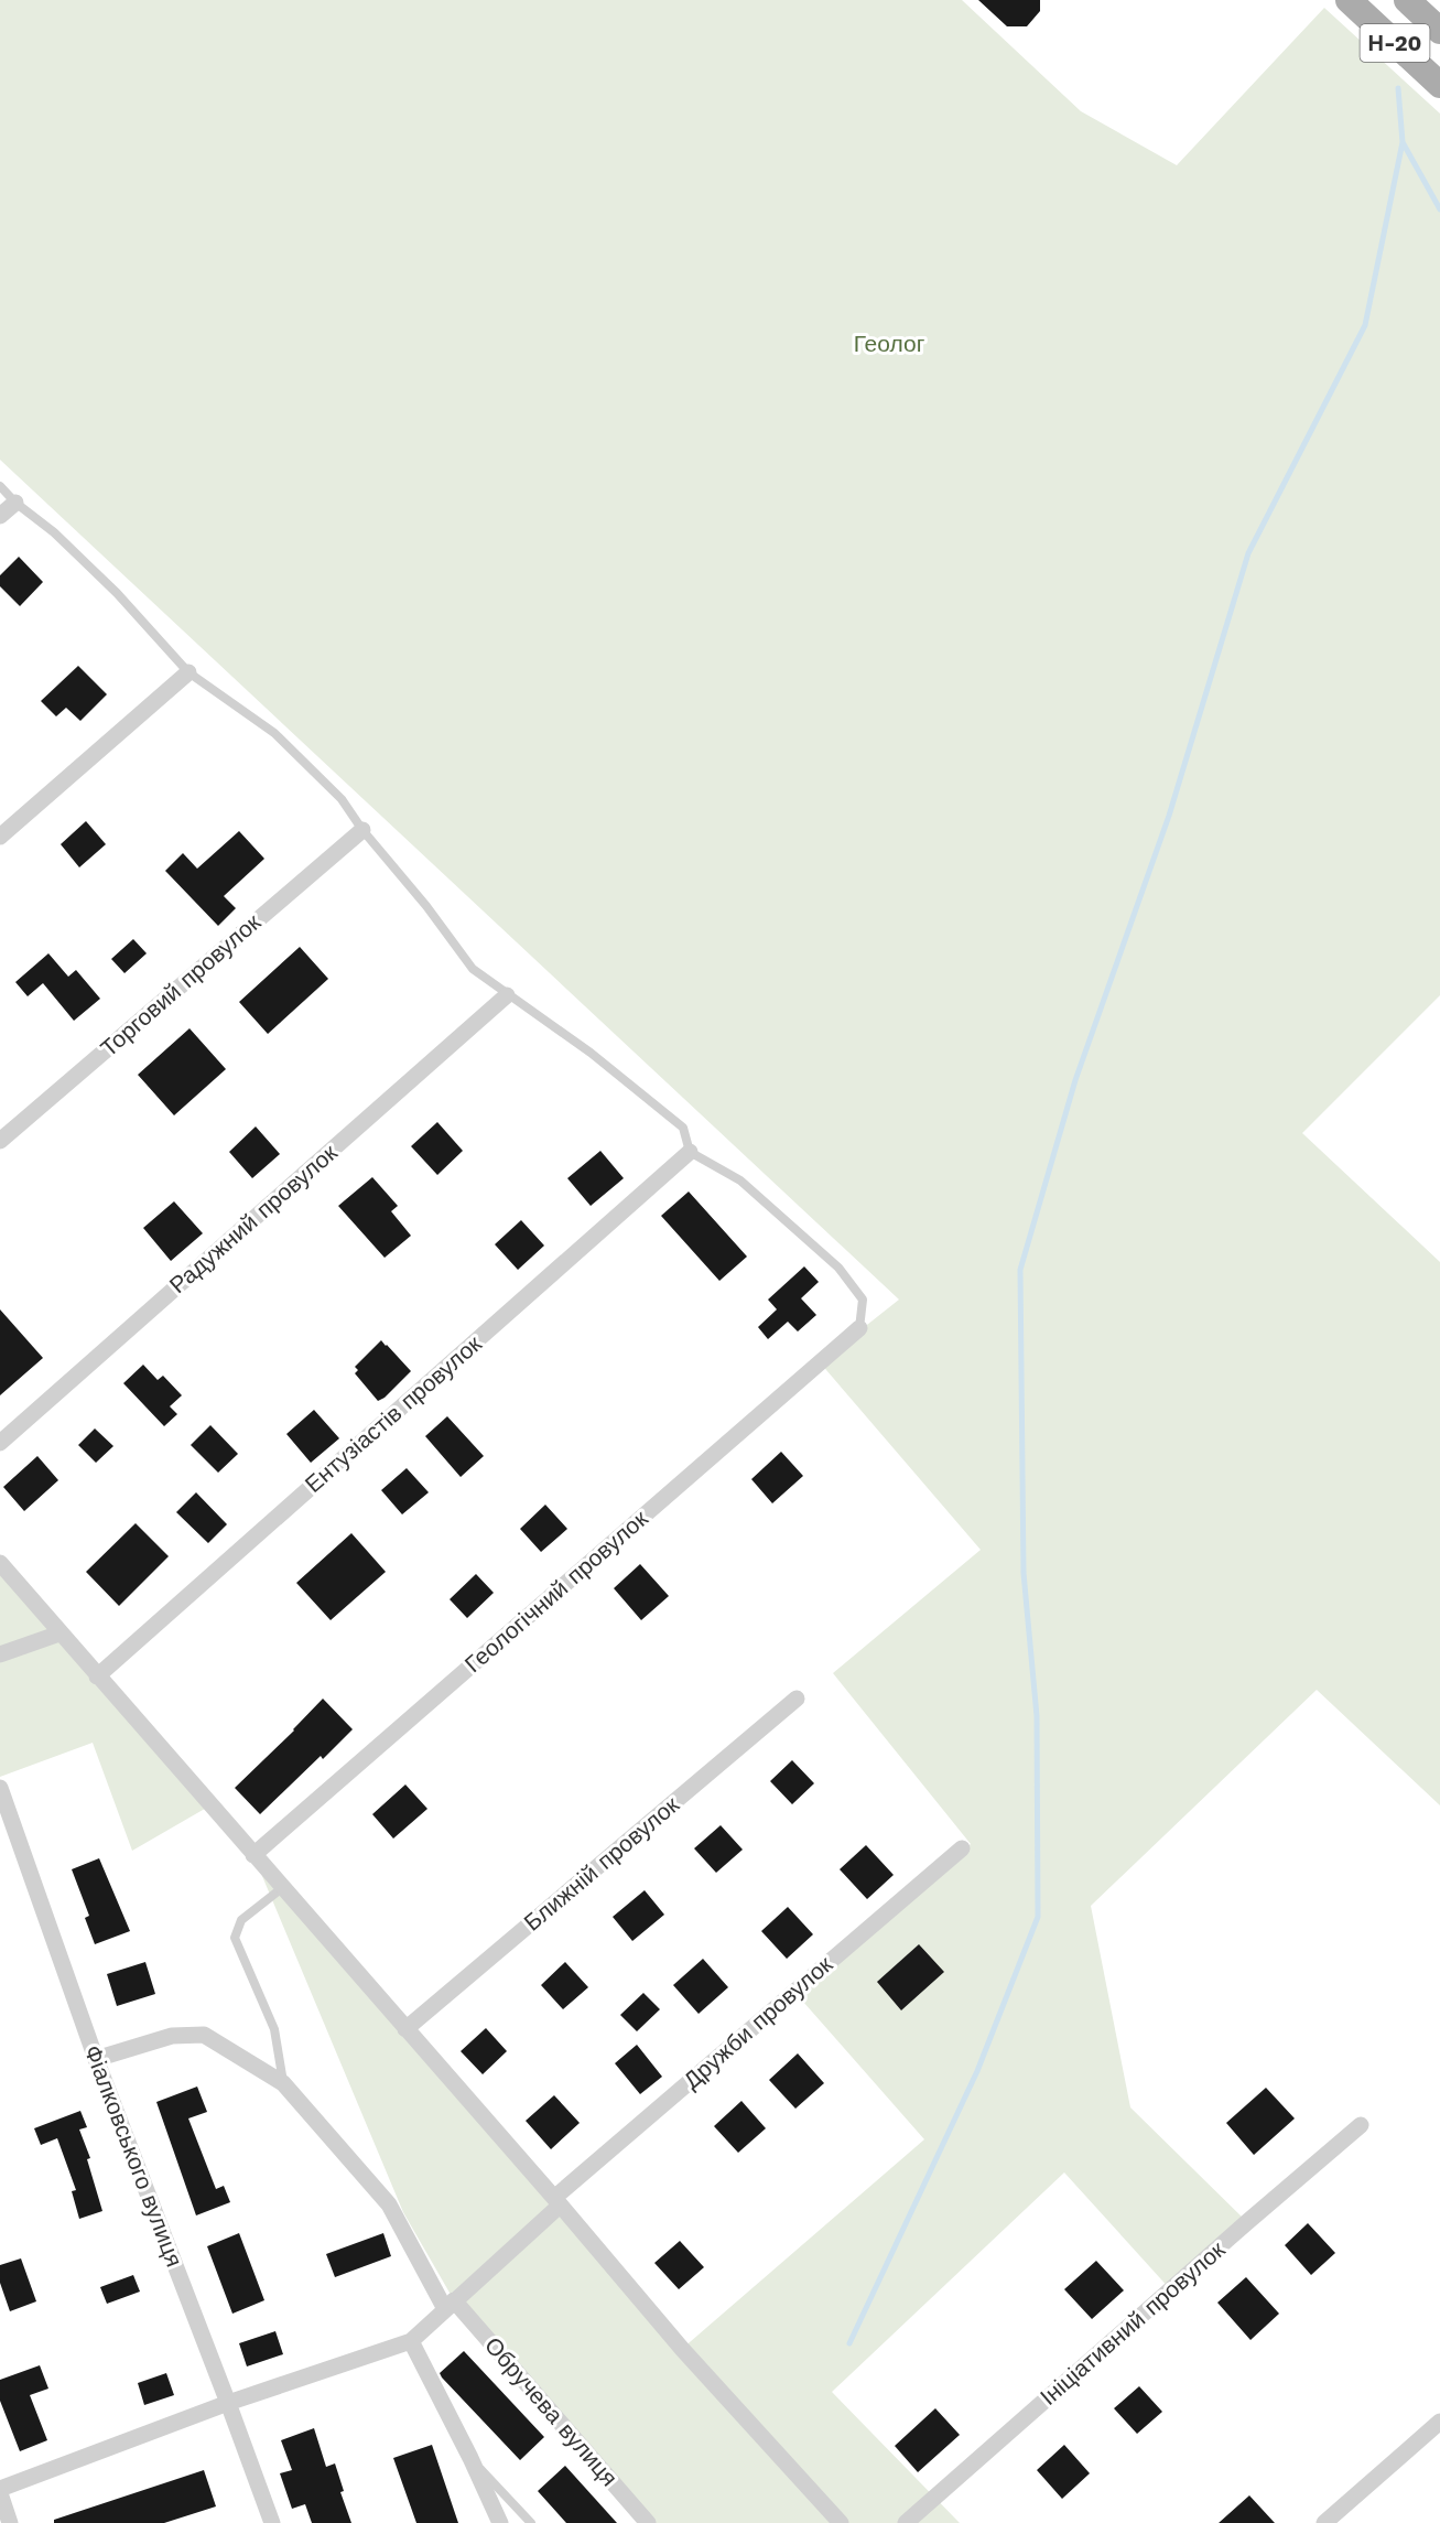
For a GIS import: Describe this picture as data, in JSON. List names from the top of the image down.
{
  "streets": {
    "main road": ["Н-20"],
    "street": [
      "Торговий провулок",
      "Радужний провулок",
      "Ентузіастів провулок",
      "Геологічний провулок",
      "Ближній провулок",
      "Дружби провулок",
      "Фіалковського вулиця",
      "Ініціативний провулок",
      "Обручева вулиця"
    ]
  },
  "crossings": [
    ["Дружби провулок", "Обручева вулиця"],
    ["Фіалковського вулиця", "Обручева вулиця"]
  ],
  "parks": ["Геолог"]
}
